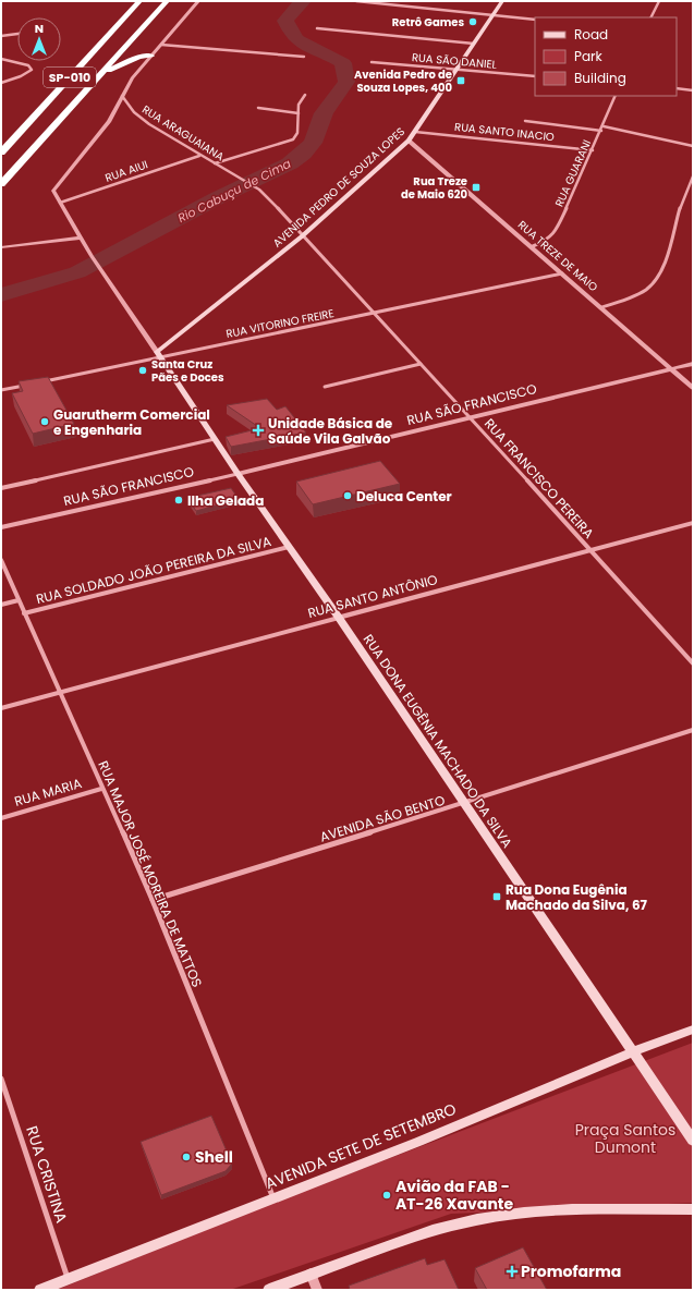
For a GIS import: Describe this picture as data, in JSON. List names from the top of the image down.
{
  "streets": {
    "highway": ["SP-010"],
    "main road": ["AVENIDA PEDRO DE SOUZA LOPES", "RUA DONA EUGÊNIA MACHADO DA SILVA", "AVENIDA SETE DE SETEMBRO"],
    "street": [
      "RUA SÃO DANIEL",
      "RUA SANTO INACIO",
      "RUA ARAGUAIANA",
      "RUA AIUI",
      "RUA GUARANI",
      "RUA TREZE DE MAIO",
      "RUA VITORINO FREIRE",
      "RUA SÃO FRANCISCO",
      "RUA FRANCISCO PEREIRA",
      "RUA SOLDADO JOÃO PEREIRA DA SILVA",
      "RUA SANTO ANTÔNIO",
      "RUA MARIA",
      "AVENIDA SÃO BENTO",
      "RUA MAJOR JOSÉ MOREIRA DE MATTOS",
      "RUA CRISTINA"
    ]
  },
  "crossings": [
    ["RUA SÃO DANIEL", "AVENIDA PEDRO DE SOUZA LOPES"],
    ["RUA SANTO INACIO", "RUA GUARANI"],
    ["RUA SANTO INACIO", "AVENIDA PEDRO DE SOUZA LOPES"],
    ["RUA ARAGUAIANA", "RUA AIUI"],
    ["RUA ARAGUAIANA", "RUA FRANCISCO PEREIRA"],
    ["RUA AIUI", "RUA DONA EUGÊNIA MACHADO DA SILVA"],
    ["RUA GUARANI", "RUA TREZE DE MAIO"],
    ["AVENIDA PEDRO DE SOUZA LOPES", "RUA TREZE DE MAIO"],
    ["AVENIDA PEDRO DE SOUZA LOPES", "RUA VITORINO FREIRE"],
    ["AVENIDA PEDRO DE SOUZA LOPES", "RUA FRANCISCO PEREIRA"],
    ["AVENIDA PEDRO DE SOUZA LOPES", "RUA DONA EUGÊNIA MACHADO DA SILVA"],
    ["RUA TREZE DE MAIO", "RUA VITORINO FREIRE"],
    ["RUA TREZE DE MAIO", "RUA SÃO FRANCISCO"],
    ["RUA VITORINO FREIRE", "RUA FRANCISCO PEREIRA"],
    ["RUA VITORINO FREIRE", "RUA DONA EUGÊNIA MACHADO DA SILVA"],
    ["RUA SÃO FRANCISCO", "RUA FRANCISCO PEREIRA"],
    ["RUA SÃO FRANCISCO", "RUA DONA EUGÊNIA MACHADO DA SILVA"],
    ["RUA FRANCISCO PEREIRA", "RUA SANTO ANTÔNIO"],
    ["RUA SOLDADO JOÃO PEREIRA DA SILVA", "RUA DONA EUGÊNIA MACHADO DA SILVA"],
    ["RUA SOLDADO JOÃO PEREIRA DA SILVA", "RUA MAJOR JOSÉ MOREIRA DE MATTOS"],
    ["RUA SANTO ANTÔNIO", "RUA DONA EUGÊNIA MACHADO DA SILVA"],
    ["RUA SANTO ANTÔNIO", "RUA MAJOR JOSÉ MOREIRA DE MATTOS"],
    ["RUA DONA EUGÊNIA MACHADO DA SILVA", "AVENIDA SÃO BENTO"],
    ["RUA DONA EUGÊNIA MACHADO DA SILVA", "AVENIDA SETE DE SETEMBRO"],
    ["RUA MARIA", "RUA MAJOR JOSÉ MOREIRA DE MATTOS"],
    ["AVENIDA SÃO BENTO", "RUA MAJOR JOSÉ MOREIRA DE MATTOS"],
    ["RUA MAJOR JOSÉ MOREIRA DE MATTOS", "AVENIDA SETE DE SETEMBRO"],
    ["AVENIDA SETE DE SETEMBRO", "RUA CRISTINA"]
  ],
  "water": ["Rio Cabuçu de Cima"],
  "parks": ["Praça Santos Dumont"],
  "places": {
    "other": [
      "Retrô Games",
      "Santa Cruz Pães e Doces",
      "Guarutherm Comercial e Engenharia",
      "Deluca Center",
      "Ilha Gelada",
      "Shell",
      "Avião da FAB - AT-26 Xavante"
    ],
    "transit": ["Avenida Pedro de Souza Lopes, 400", "Rua Treze de Maio 620", "Rua Dona Eugênia Machado da Silva, 67"],
    "health": ["Unidade Básica de Saúde Vila Galvão", "Promofarma"]
  },
  "legend": ["Road", "Park", "Building"],
  "north": "top"
}
